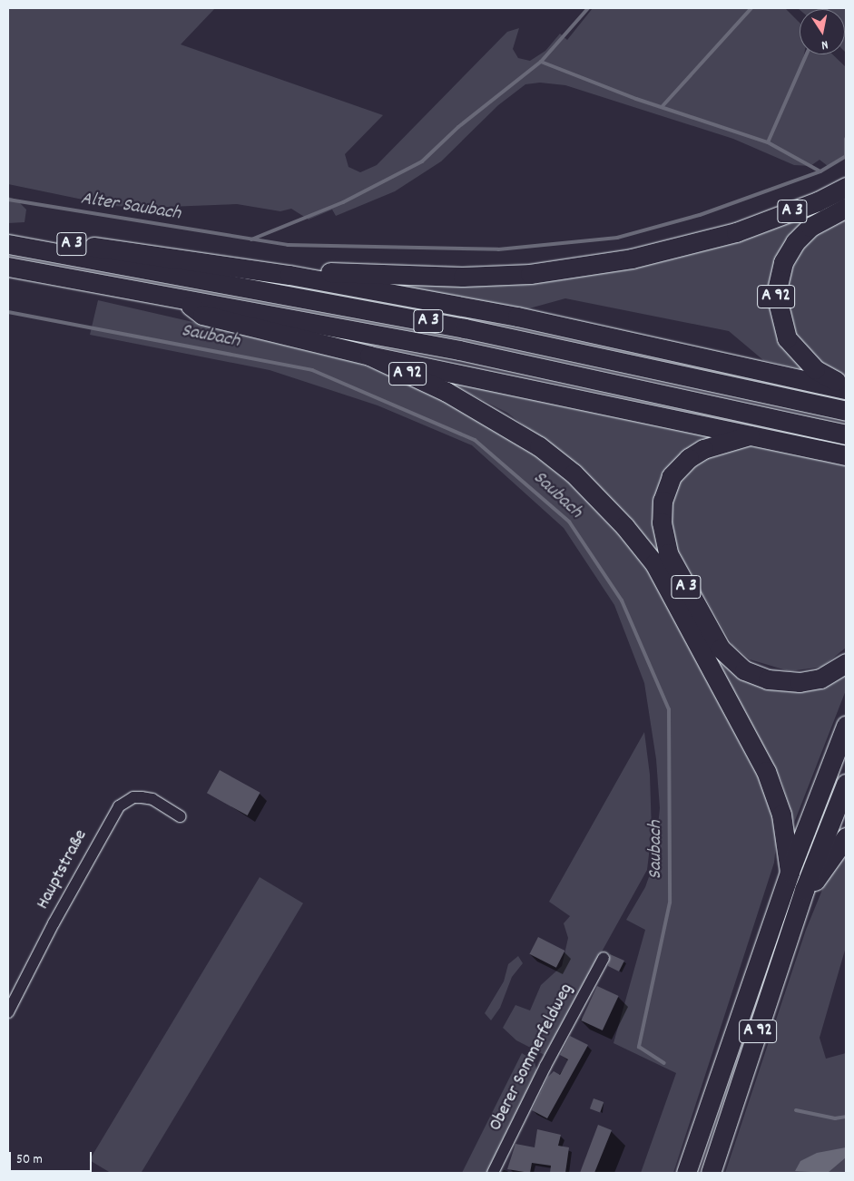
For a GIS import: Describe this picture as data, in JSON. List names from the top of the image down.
{
  "streets": {
    "highway": ["A 3", "A 92"],
    "street": ["Hauptstraße", "Oberer Sommerfeldweg"]
  },
  "crossings": [
    ["A 3", "A 92"]
  ],
  "water": ["Alter Saubach", "Saubach"],
  "scale_bar": "50 m",
  "north": "bottom"
}
